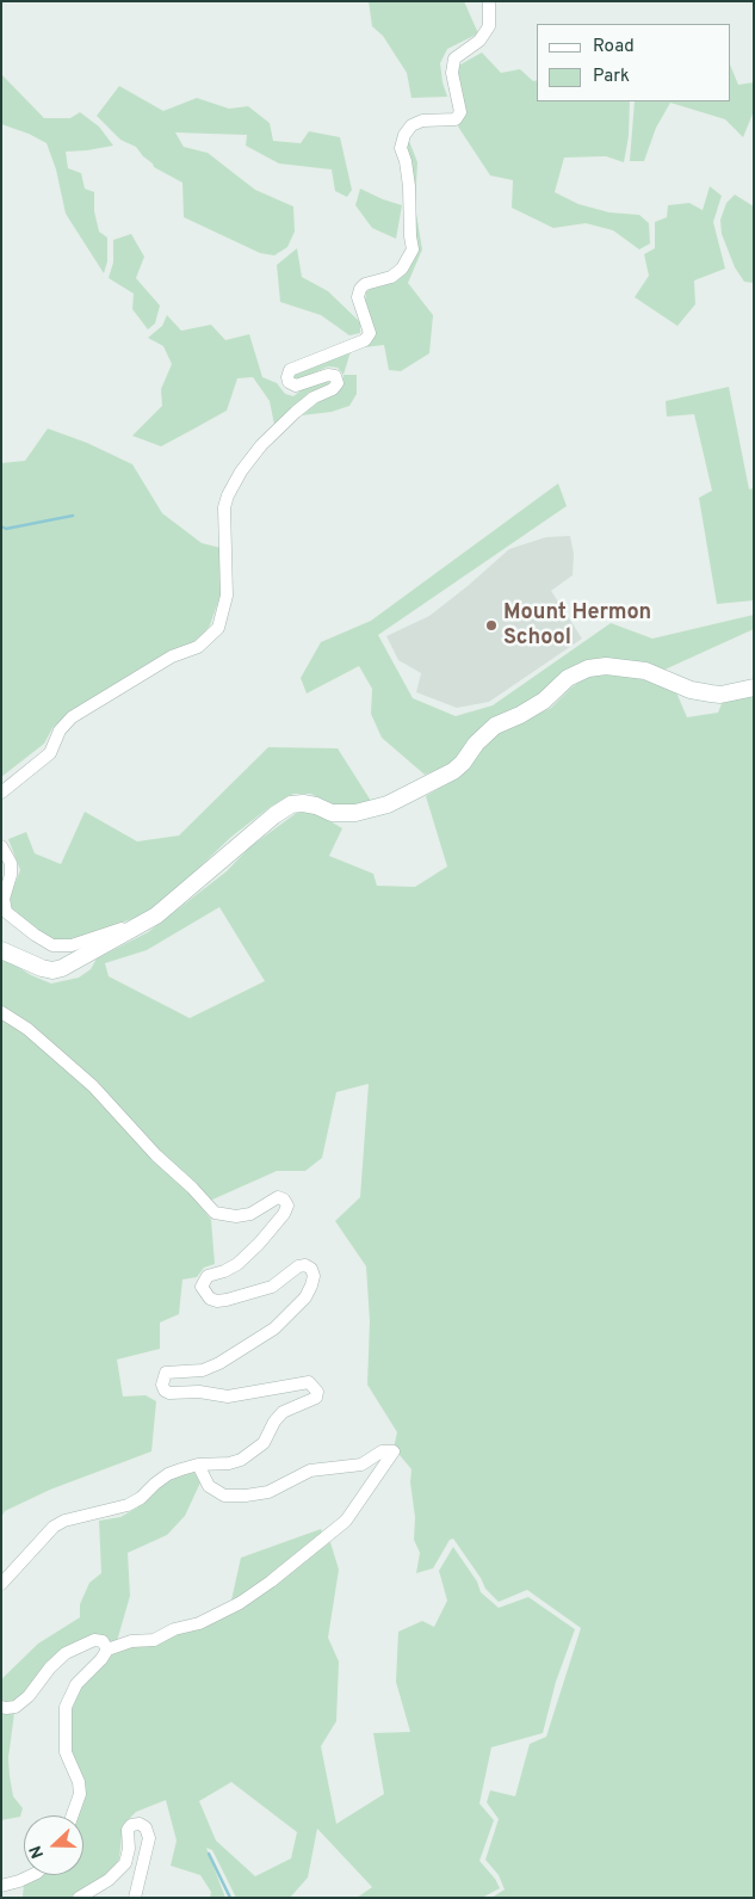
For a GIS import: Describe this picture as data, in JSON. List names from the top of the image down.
{
  "places": ["Mount Hermon School"],
  "legend": ["Road", "Park"],
  "north": "left"
}
